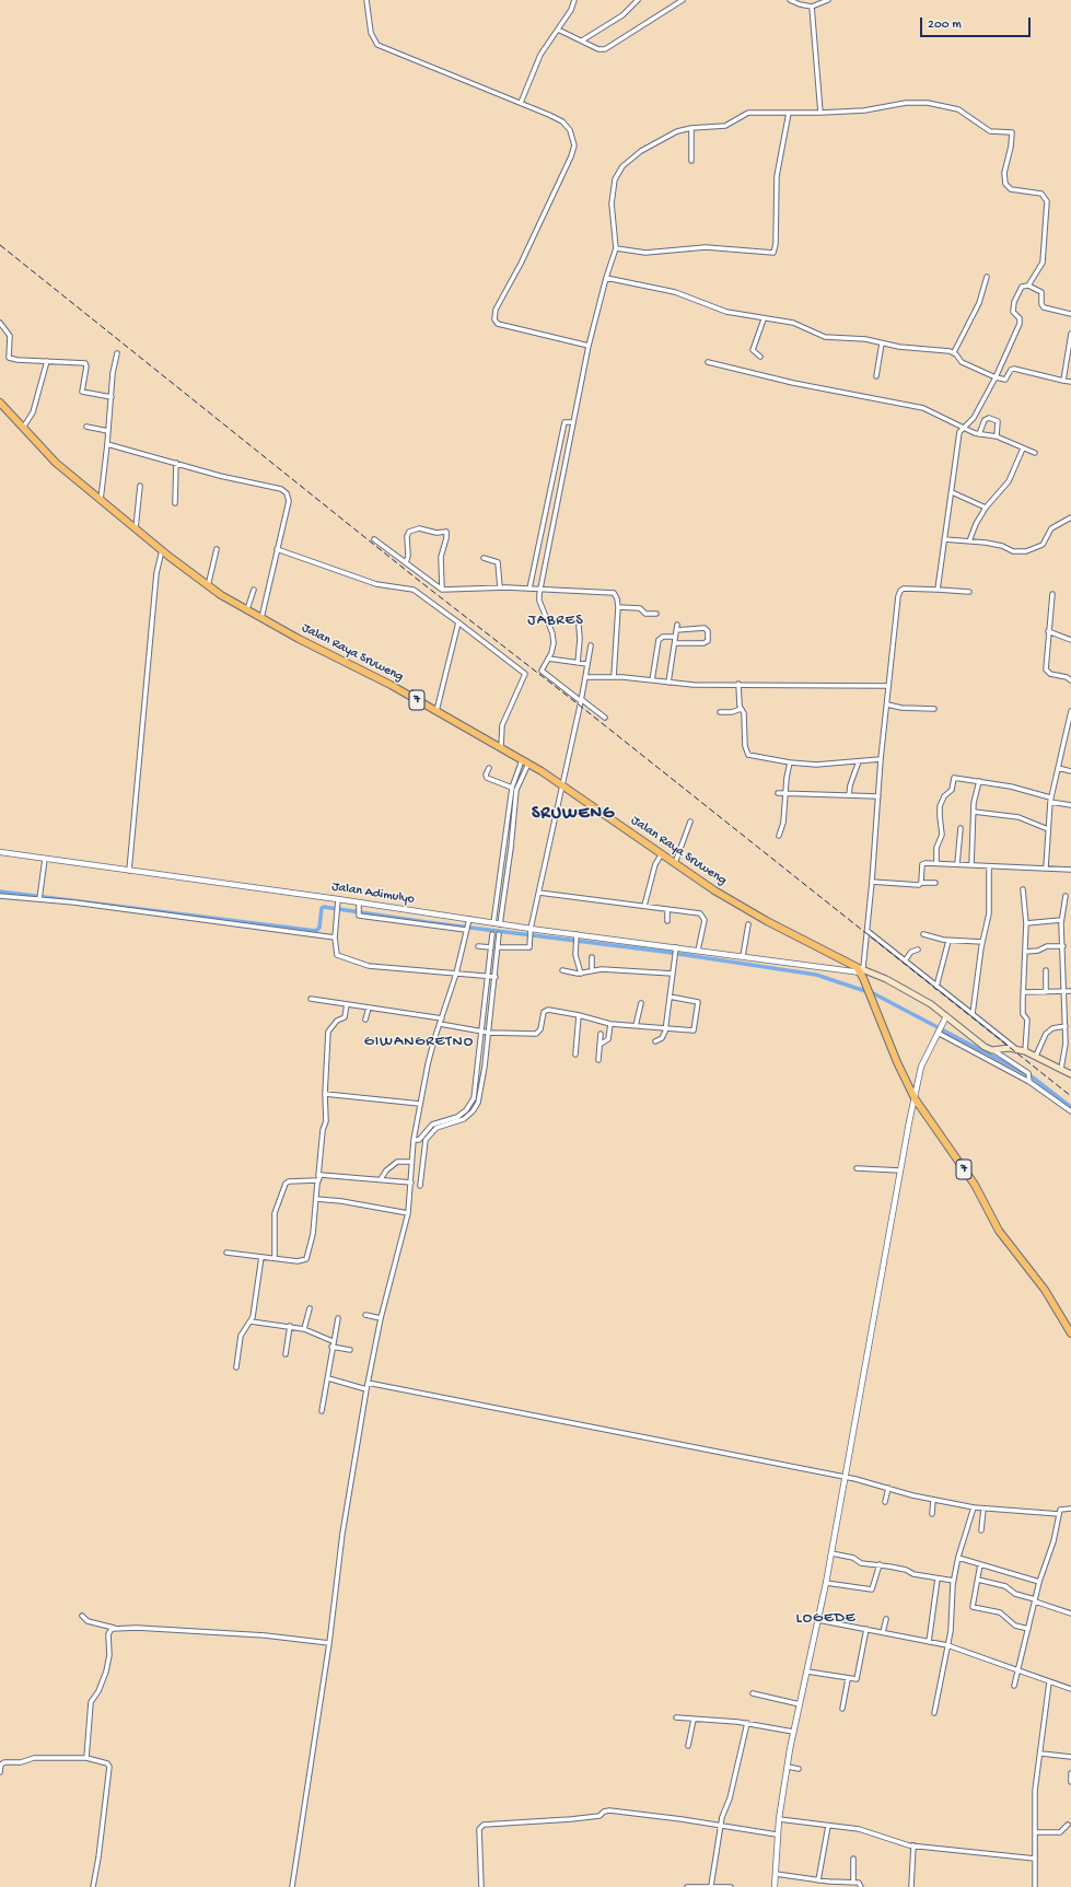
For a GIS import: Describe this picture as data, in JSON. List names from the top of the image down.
{
  "streets": {
    "highway": ["Jalan Raya Sruweng", "7"],
    "street": ["Jalan Adimulyo"]
  },
  "crossings": [
    ["Jalan Raya Sruweng", "7"],
    ["Jalan Raya Sruweng", "Jalan Adimulyo"],
    ["7", "Jalan Adimulyo"]
  ],
  "districts": [
    "JABRES",
    "SRUWENG",
    "GIWANGRETNO",
    "LOGEDE"
  ],
  "scale_bar": "200 m"
}
